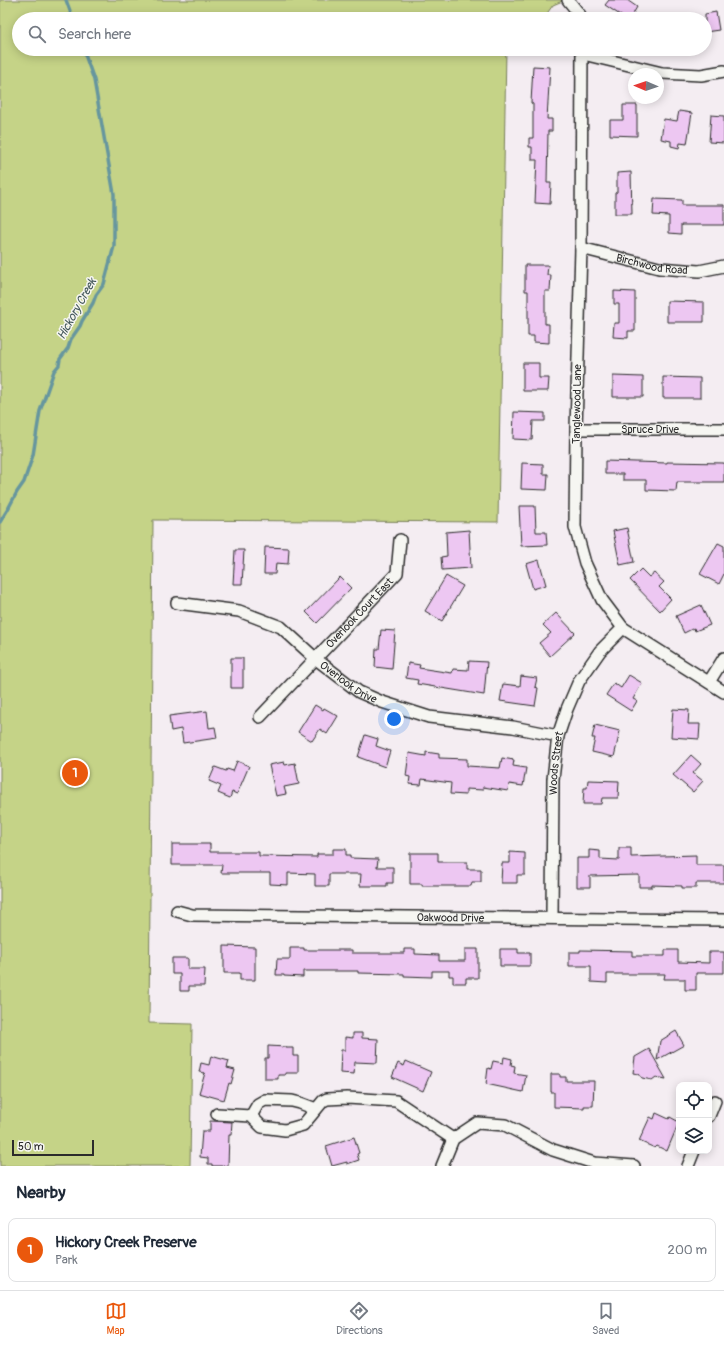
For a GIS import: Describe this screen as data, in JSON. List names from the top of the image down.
{
  "streets": {
    "street": [
      "Birchwood Road",
      "Tanglewood Lane",
      "Spruce Drive",
      "Overlook Court East",
      "Overlook Drive",
      "Woods Street",
      "Oakwood Drive"
    ]
  },
  "crossings": [
    ["Birchwood Road", "Tanglewood Lane"],
    ["Tanglewood Lane", "Spruce Drive"],
    ["Tanglewood Lane", "Woods Street"],
    ["Overlook Court East", "Overlook Drive"],
    ["Overlook Drive", "Woods Street"],
    ["Woods Street", "Oakwood Drive"]
  ],
  "water": ["Hickory Creek"],
  "scale_bar": "50 m",
  "north": "left",
  "page": {
    "search": "Search here",
    "pins": "1",
    "scale": "50 m",
    "heading": "Nearby",
    "list": [
      {
        "mark": "1",
        "name": "Hickory Creek Preserve",
        "note": "Park",
        "value": "200 m"
      }
    ],
    "nav": ["Map", "Directions", "Saved"]
  }
}
